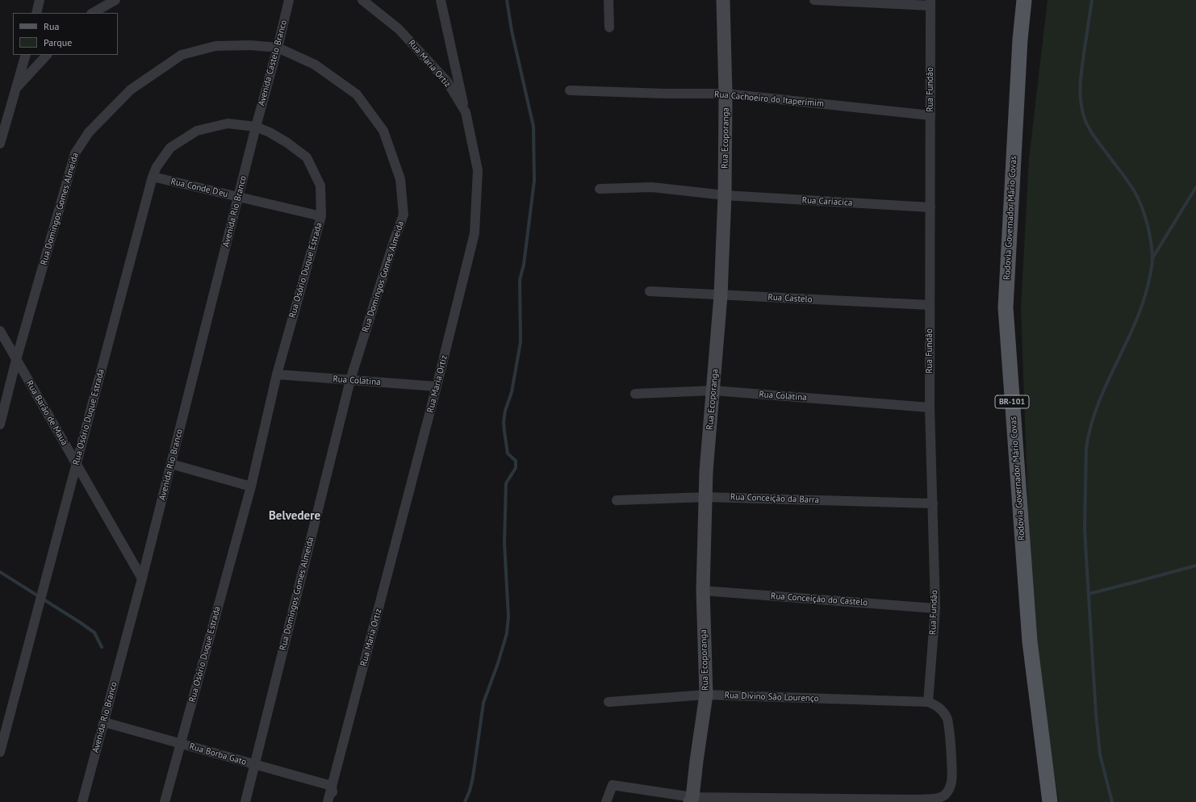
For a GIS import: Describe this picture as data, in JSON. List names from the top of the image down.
{
  "streets": {
    "main road": ["Rodovia Governador Mário Covas", "BR-101"],
    "street": [
      "Avenida Castelo Branco",
      "Rua Maria Ortiz",
      "Rua Fundão",
      "Rua Cachoeiro do Itaperimim",
      "Rua Ecoporanga",
      "Rua Conde D'eu",
      "Rua Cariacica",
      "Rua Domingos Gomes Almeida",
      "Avenida Rio Branco",
      "Rua Osório Duque Estrada",
      "Rua Castelo",
      "Rua Colatina",
      "Rua Barão de Mauá",
      "Rua Conceição da Barra",
      "Rua Conceição do Castelo",
      "Rua Divino São Lourenço",
      "Rua Borba Gato"
    ]
  },
  "crossings": [
    ["Avenida Castelo Branco", "Rua Domingos Gomes Almeida"],
    ["Avenida Castelo Branco", "Avenida Rio Branco"],
    ["Avenida Castelo Branco", "Rua Osório Duque Estrada"],
    ["Rua Maria Ortiz", "Rua Colatina"],
    ["Rua Maria Ortiz", "Rua Borba Gato"],
    ["Rua Fundão", "Rua Cachoeiro do Itaperimim"],
    ["Rua Fundão", "Rua Cariacica"],
    ["Rua Fundão", "Rua Castelo"],
    ["Rua Fundão", "Rua Colatina"],
    ["Rua Fundão", "Rua Conceição da Barra"],
    ["Rua Fundão", "Rua Conceição do Castelo"],
    ["Rua Fundão", "Rua Divino São Lourenço"],
    ["Rua Cachoeiro do Itaperimim", "Rua Ecoporanga"],
    ["Rua Ecoporanga", "Rua Cariacica"],
    ["Rua Ecoporanga", "Rua Castelo"],
    ["Rua Ecoporanga", "Rua Colatina"],
    ["Rua Ecoporanga", "Rua Conceição da Barra"],
    ["Rua Ecoporanga", "Rua Conceição do Castelo"],
    ["Rua Ecoporanga", "Rua Divino São Lourenço"],
    ["Rua Conde D'eu", "Avenida Rio Branco"],
    ["Rua Conde D'eu", "Rua Osório Duque Estrada"],
    ["Rua Domingos Gomes Almeida", "Rua Colatina"],
    ["Rua Domingos Gomes Almeida", "Rua Barão de Mauá"],
    ["Rua Domingos Gomes Almeida", "Rua Borba Gato"],
    ["Avenida Rio Branco", "Rua Osório Duque Estrada"],
    ["Avenida Rio Branco", "Rua Barão de Mauá"],
    ["Avenida Rio Branco", "Rua Borba Gato"],
    ["Rua Osório Duque Estrada", "Rua Colatina"],
    ["Rua Osório Duque Estrada", "Rua Barão de Mauá"],
    ["Rua Osório Duque Estrada", "Rua Borba Gato"]
  ],
  "districts": ["Belvedere"],
  "legend": ["Rua", "Parque"]
}
